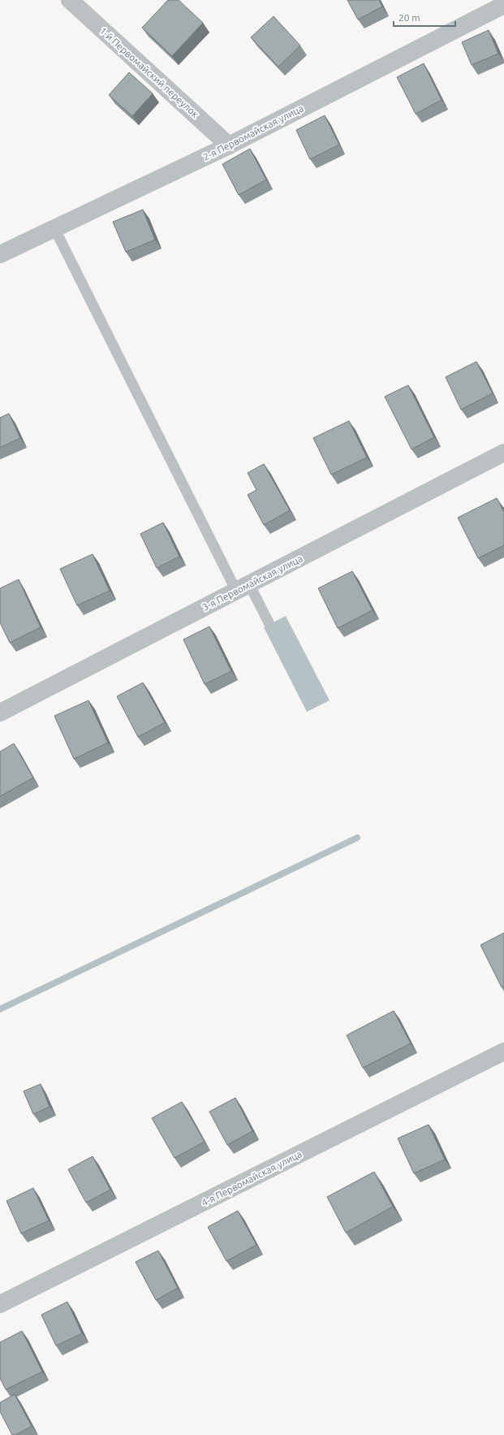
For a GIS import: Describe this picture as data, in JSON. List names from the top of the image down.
{
  "streets": {
    "street": [
      "1-й Первомайский переулок",
      "2-я Первомайская улица",
      "3-я Первомайская улица",
      "4-я Первомайская улица"
    ]
  },
  "crossings": [
    ["1-й Первомайский переулок", "2-я Первомайская улица"]
  ],
  "scale_bar": "20 m"
}
